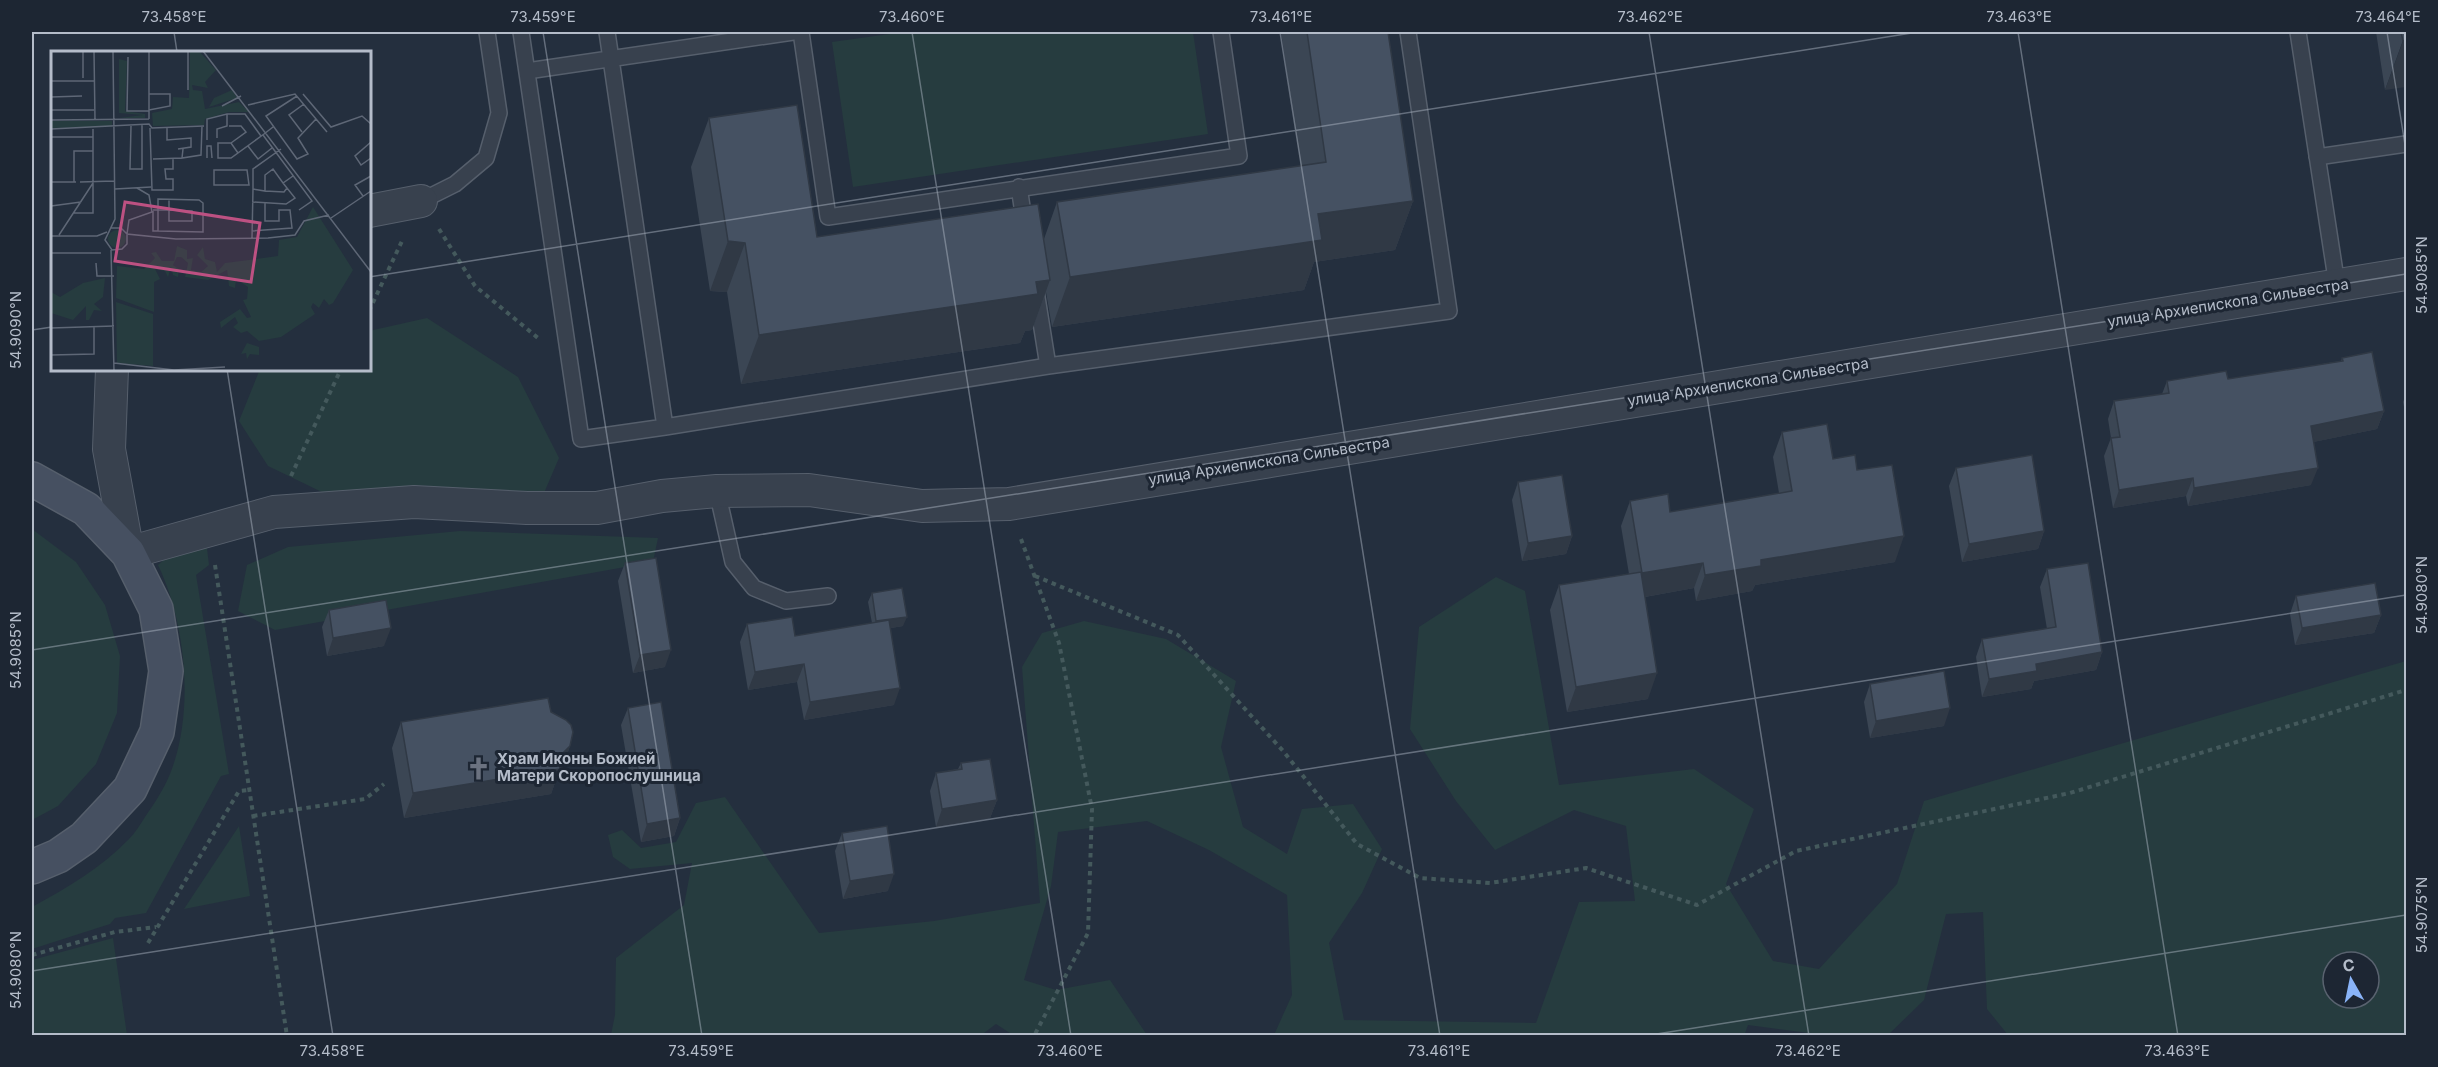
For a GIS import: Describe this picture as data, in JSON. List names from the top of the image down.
{
  "streets": {
    "street": ["улица Архиепископа Сильвестра"]
  },
  "places": {
    "church": ["Храм Иконы Божией Матери Скоропослушница"]
  },
  "north": "top",
  "coordinates": [
    "73.458°E",
    "73.459°E",
    "73.460°E",
    "73.461°E",
    "73.462°E",
    "73.463°E",
    "73.464°E",
    "54.9085°N",
    "54.9090°N",
    "54.9080°N",
    "54.9075°N"
  ]
}
